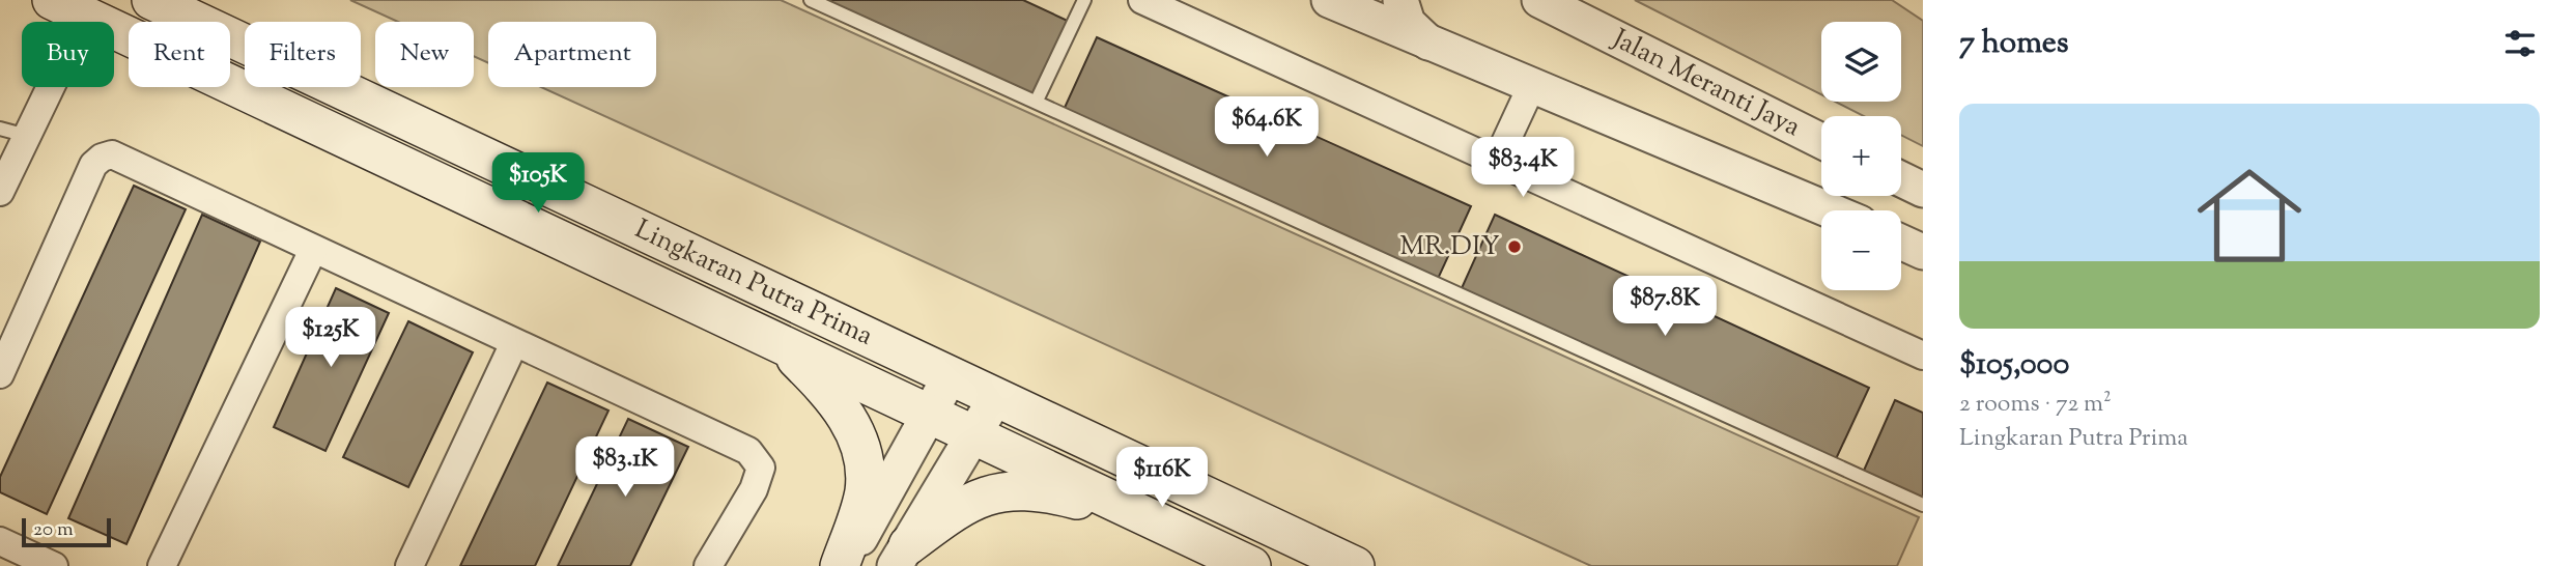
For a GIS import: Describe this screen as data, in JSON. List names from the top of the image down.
{
  "streets": {
    "main road": ["Lingkaran Putra Prima"],
    "street": ["Jalan Meranti Jaya"]
  },
  "places": ["MR.DIY"],
  "scale_bar": "20 m",
  "page": {
    "heading": "7 homes",
    "map_buttons": ["+", "−"],
    "chip": [
      "Buy",
      "Rent",
      "Filters",
      "New",
      "Apartment"
    ],
    "list": [
      {
        "name": "$105,000",
        "note": "2 rooms · 72 m² · Lingkaran Putra Prima"
      }
    ],
    "price": [
      "$64.6K",
      "$83.4K",
      "$105K",
      "$87.8K",
      "$125K",
      "$83.1K",
      "$116K"
    ],
    "scale": "20 m"
  }
}
